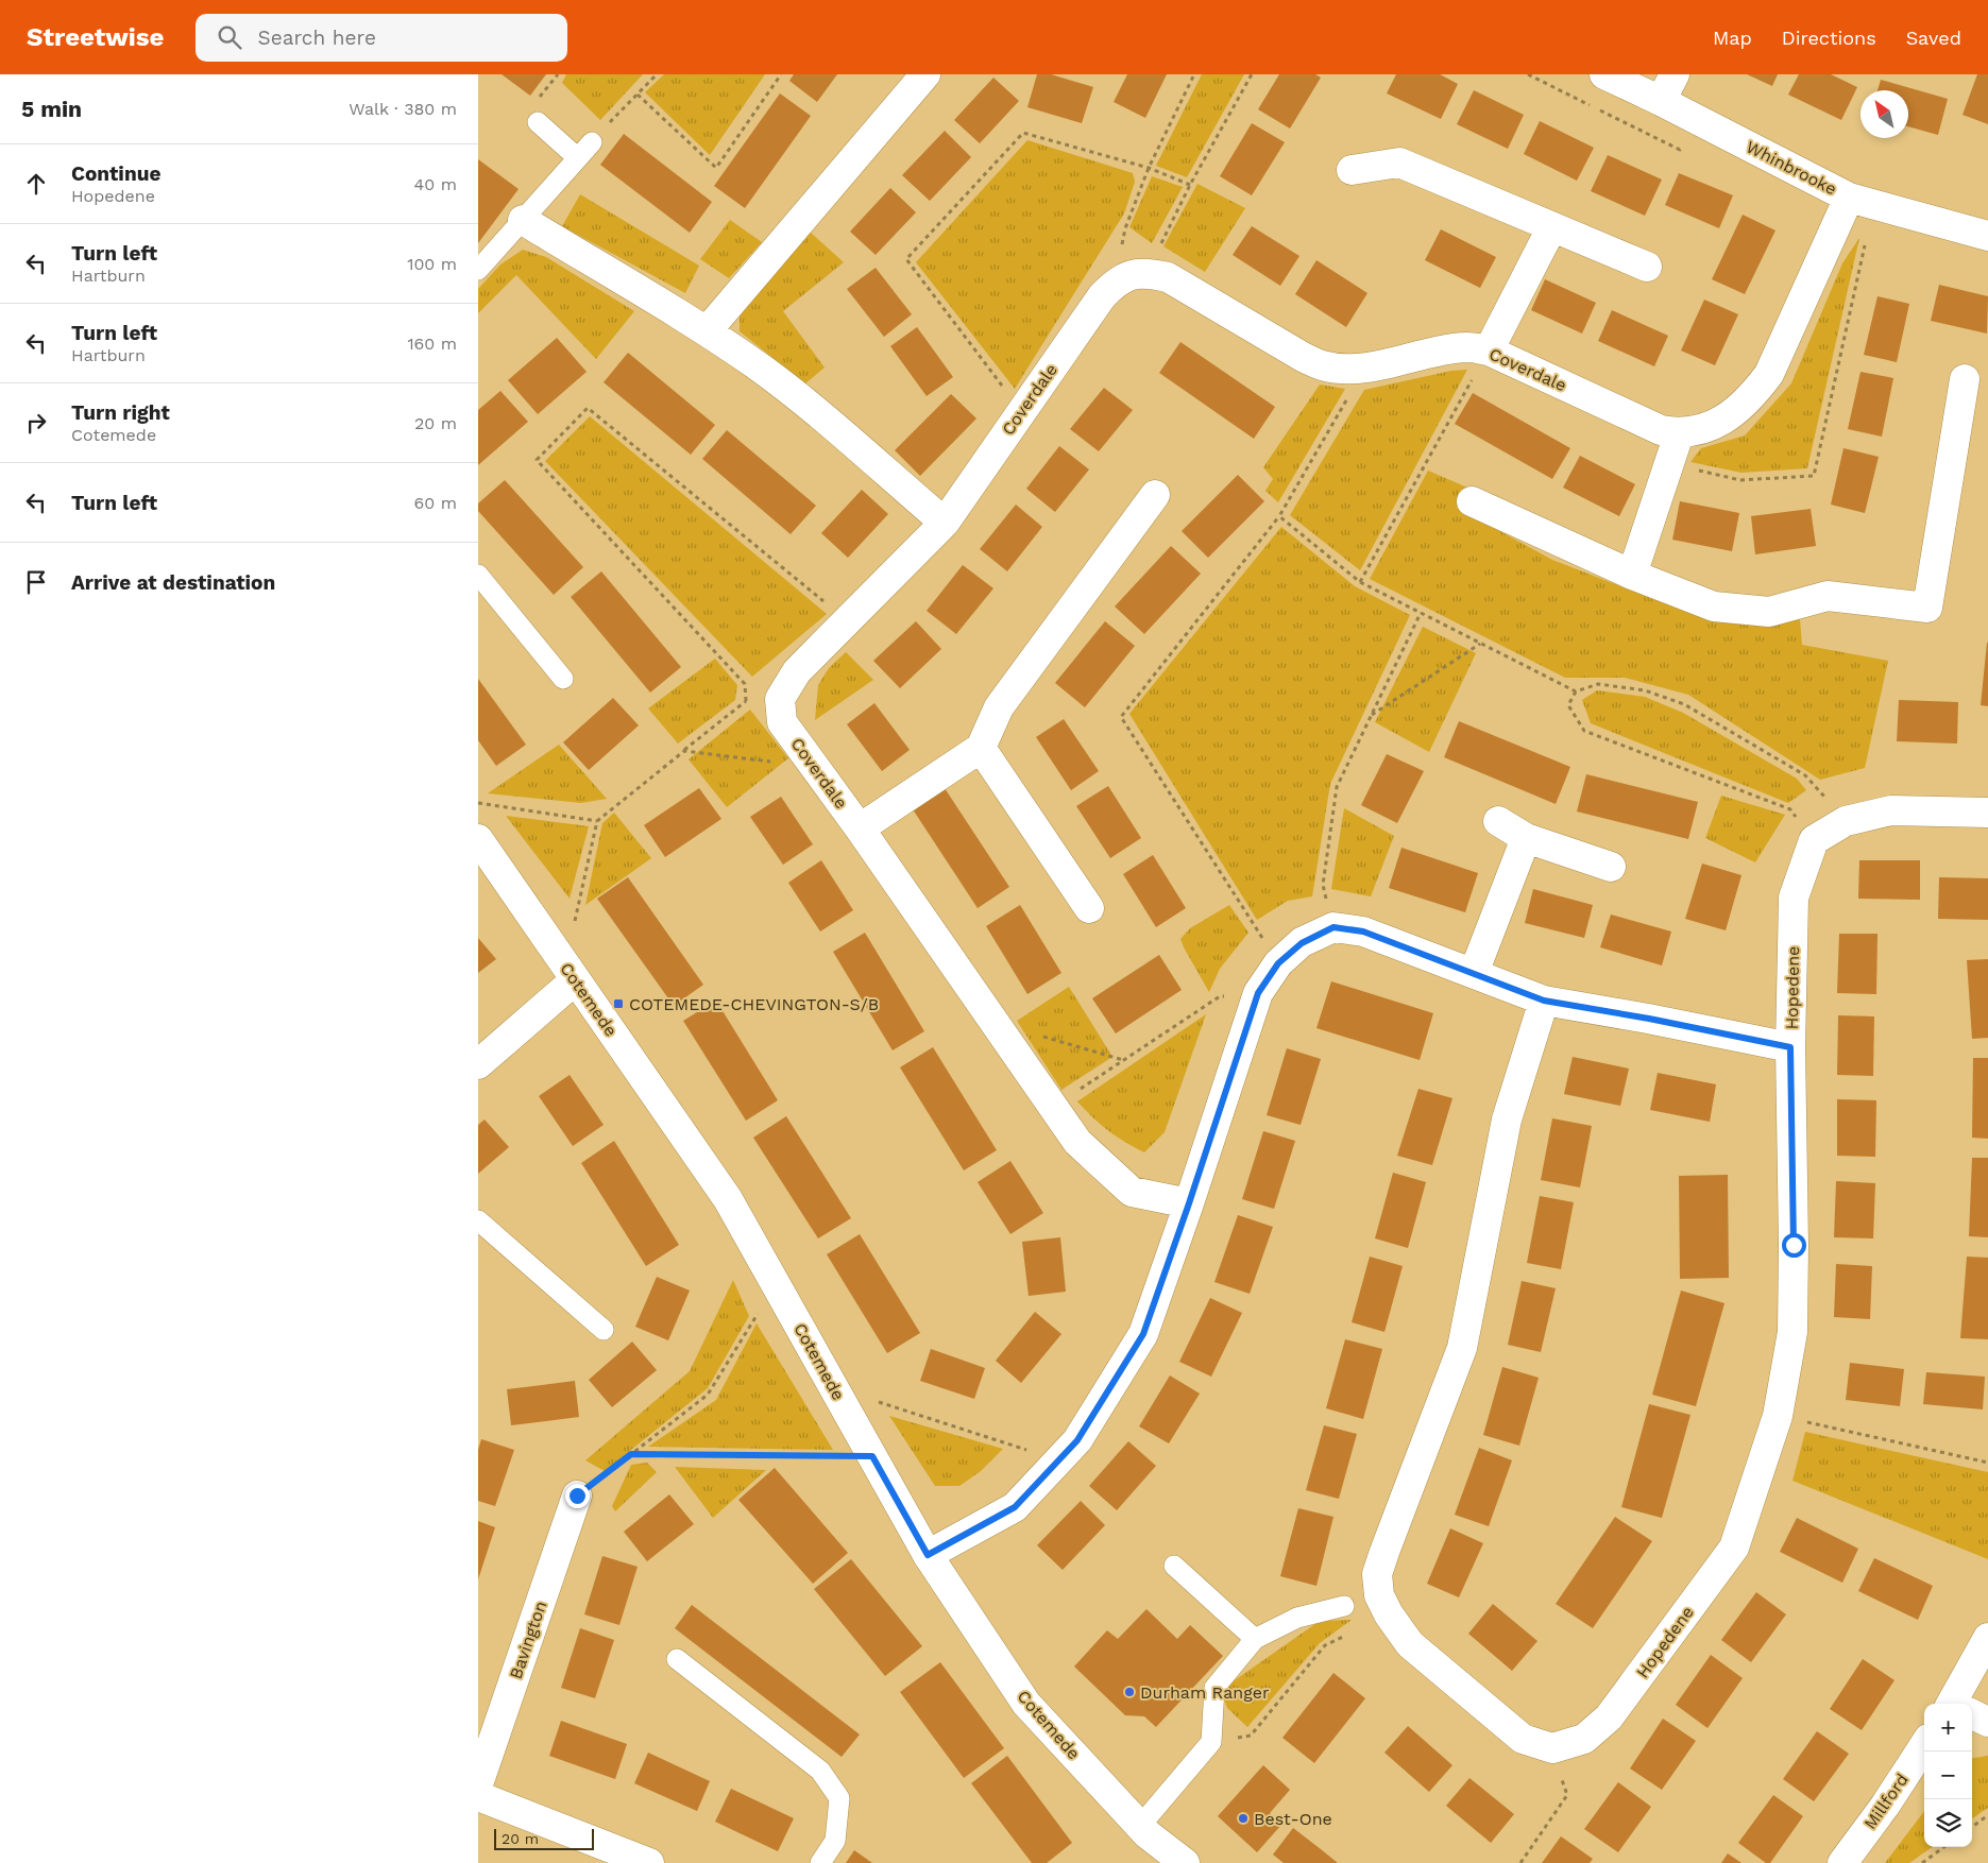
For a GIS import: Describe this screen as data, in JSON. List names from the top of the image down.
{
  "streets": {
    "street": [
      "Whinbrooke",
      "Coverdale",
      "Hopedene",
      "Cotemede",
      "Bavington",
      "Millford"
    ]
  },
  "crossings": [
    ["Whinbrooke", "Coverdale"]
  ],
  "places": {
    "transit": ["COTEMEDE-CHEVINGTON-S/B"],
    "other": ["Durham Ranger", "Best-One"]
  },
  "scale_bar": "20 m",
  "north": "top left",
  "page": {
    "header": "Streetwise",
    "search": "Search here",
    "nav": ["Map", "Directions", "Saved"],
    "heading": ["5 min", "Walk · 380 m"],
    "list": [
      ["Continue", "Hopedene", "40 m"],
      ["Turn left", "Hartburn", "100 m"],
      ["Turn left", "Hartburn", "160 m"],
      ["Turn right", "Cotemede", "20 m"],
      ["Turn left", "60 m"],
      "Arrive at destination"
    ],
    "map_buttons": ["+", "−"],
    "scale": "20 m"
  }
}
